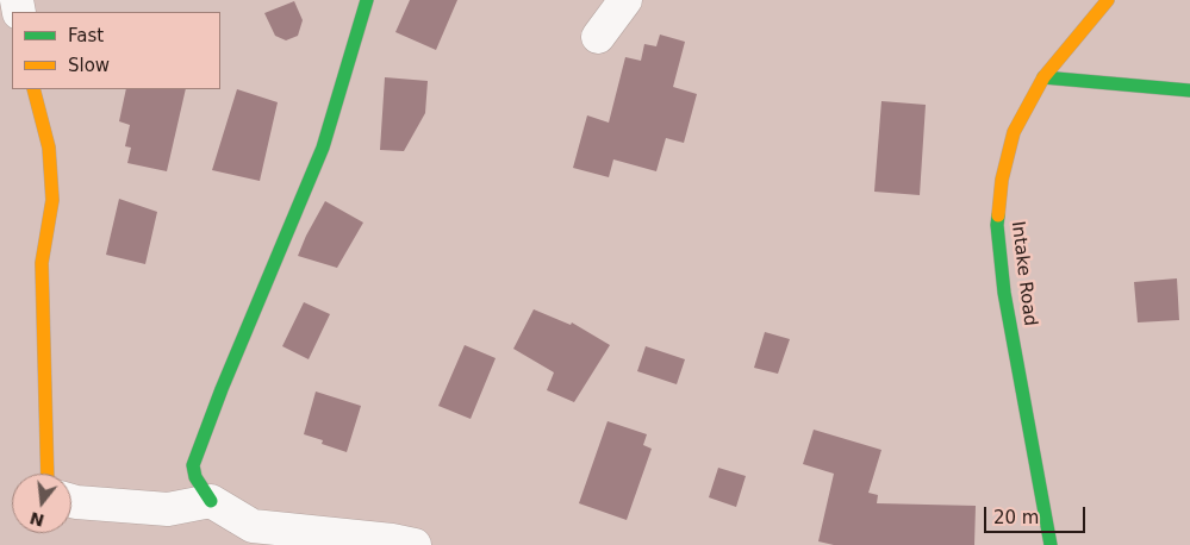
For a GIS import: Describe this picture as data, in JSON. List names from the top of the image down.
{
  "streets": {
    "street": ["Intake Road"]
  },
  "legend": ["Fast", "Slow"],
  "scale_bar": "20 m",
  "north": "bottom"
}
